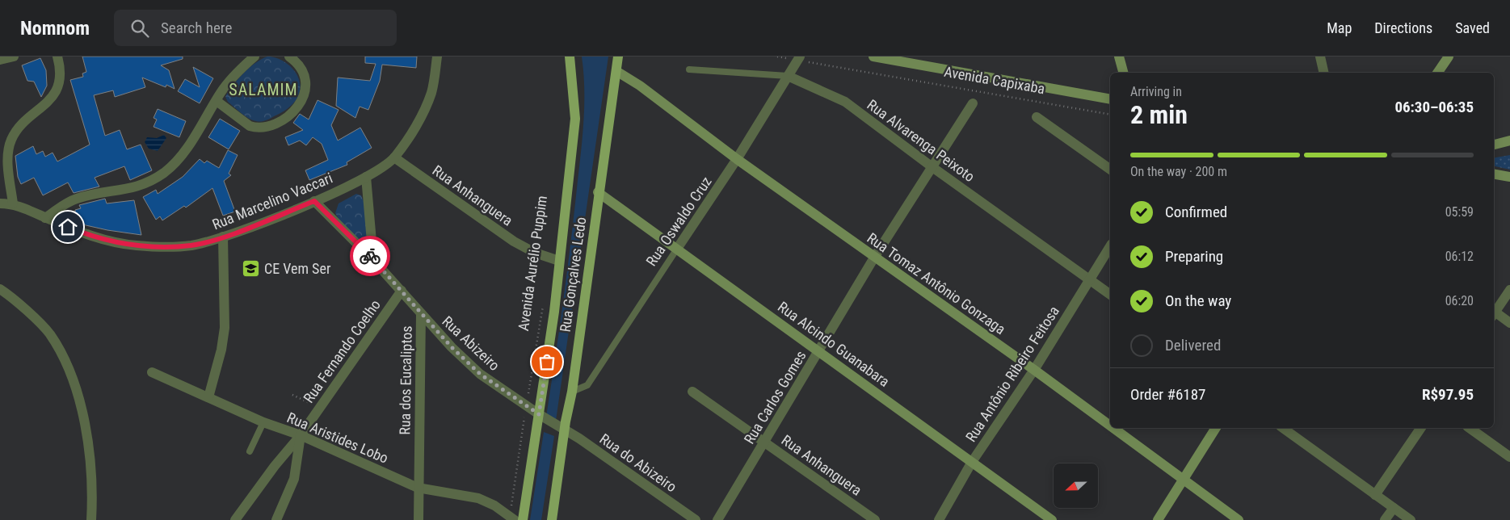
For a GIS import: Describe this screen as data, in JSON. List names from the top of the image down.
{
  "streets": {
    "main road": ["Avenida Aurélio Puppim", "Rua Gonçalves Ledo"],
    "street": [
      "Avenida Capixaba",
      "Rua Alvarenga Peixoto",
      "Rua Anhanguera",
      "Rua Marcelino Vaccari",
      "Rua Oswaldo Cruz",
      "Rua Tomaz Antônio Gonzaga",
      "Rua Abizeiro",
      "Rua Alcindo Guanabara",
      "Rua Fernando Coelho",
      "Rua Antônio Ribeiro Feitosa",
      "Rua dos Eucaliptos",
      "Rua Carlos Gomes",
      "Rua Aristides Lobo",
      "Rua do Abizeiro"
    ]
  },
  "crossings": [
    ["Avenida Capixaba", "Rua Oswaldo Cruz"],
    ["Rua Alvarenga Peixoto", "Rua Oswaldo Cruz"],
    ["Rua Alvarenga Peixoto", "Rua Antônio Ribeiro Feitosa"],
    ["Rua Alvarenga Peixoto", "Rua Carlos Gomes"],
    ["Rua Anhanguera", "Rua Marcelino Vaccari"],
    ["Rua Anhanguera", "Avenida Aurélio Puppim"],
    ["Rua Anhanguera", "Rua Carlos Gomes"],
    ["Rua Marcelino Vaccari", "Rua Abizeiro"],
    ["Rua Oswaldo Cruz", "Rua Gonçalves Ledo"],
    ["Rua Oswaldo Cruz", "Rua Tomaz Antônio Gonzaga"],
    ["Rua Oswaldo Cruz", "Rua Alcindo Guanabara"],
    ["Avenida Aurélio Puppim", "Rua Abizeiro"],
    ["Avenida Aurélio Puppim", "Rua Aristides Lobo"],
    ["Rua Gonçalves Ledo", "Rua Tomaz Antônio Gonzaga"],
    ["Rua Gonçalves Ledo", "Rua Abizeiro"],
    ["Rua Gonçalves Ledo", "Rua Alcindo Guanabara"],
    ["Rua Gonçalves Ledo", "Rua do Abizeiro"],
    ["Rua Tomaz Antônio Gonzaga", "Rua Antônio Ribeiro Feitosa"],
    ["Rua Tomaz Antônio Gonzaga", "Rua Carlos Gomes"],
    ["Rua Abizeiro", "Rua Fernando Coelho"],
    ["Rua Abizeiro", "Rua dos Eucaliptos"],
    ["Rua Abizeiro", "Rua do Abizeiro"],
    ["Rua Alcindo Guanabara", "Rua Antônio Ribeiro Feitosa"],
    ["Rua Alcindo Guanabara", "Rua Carlos Gomes"],
    ["Rua Fernando Coelho", "Rua Aristides Lobo"],
    ["Rua dos Eucaliptos", "Rua Aristides Lobo"]
  ],
  "districts": ["SALAMIM"],
  "places": {
    "school or university": ["CE Vem Ser"]
  },
  "north": "left",
  "page": {
    "header": "Nomnom",
    "search": "Search here",
    "nav": ["Map", "Directions", "Saved"],
    "heading": ["2 min", "Arriving in", "06:30–06:35"],
    "panel": ["Order #6187", "R$97.95"],
    "bar": "On the way · 200 m",
    "list": [
      ["Confirmed", "05:59"],
      ["Preparing", "06:12"],
      ["On the way", "06:20"],
      "Delivered"
    ]
  }
}
